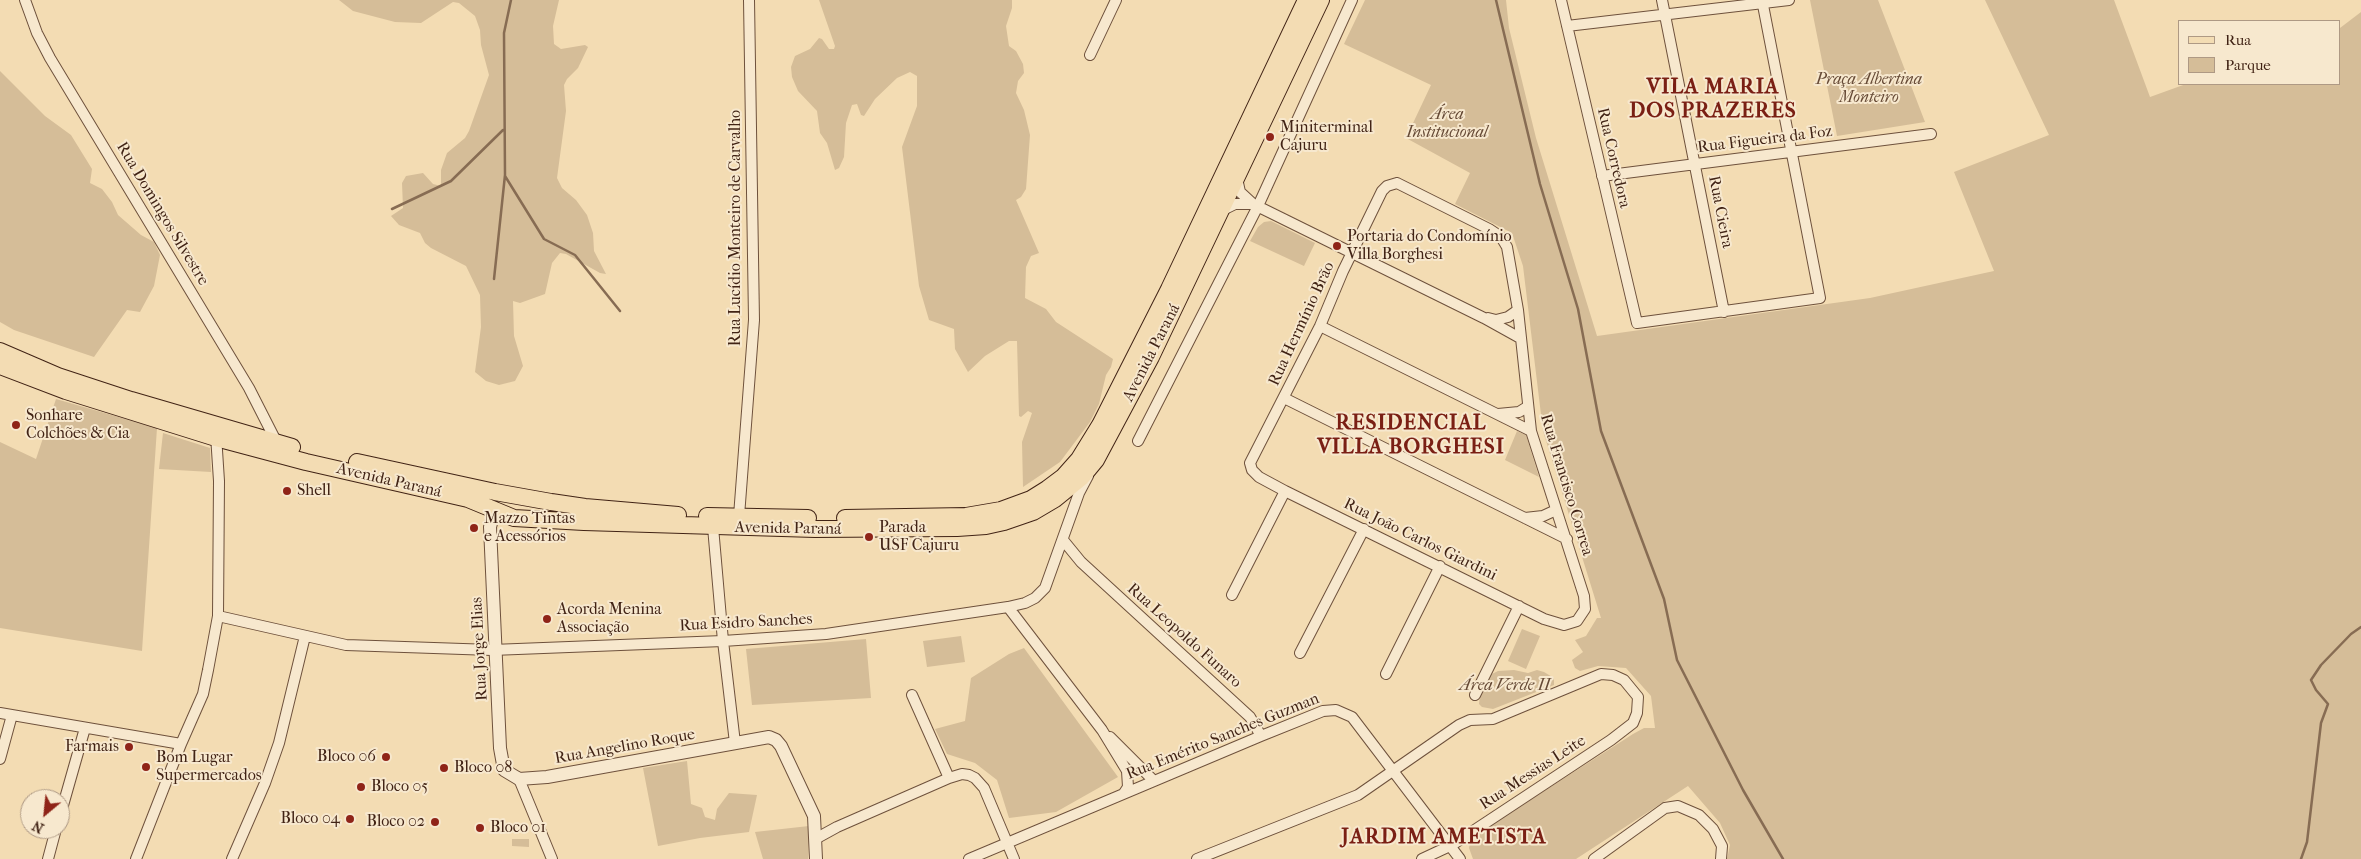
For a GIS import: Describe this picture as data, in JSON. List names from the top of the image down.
{
  "streets": {
    "main road": ["Avenida Paraná"],
    "street": [
      "Rua Figueira da Foz",
      "Rua Corredora",
      "Rua Cieira",
      "Rua Domingos Silvestre",
      "Rua Lucídio Monteiro de Carvalho",
      "Rua Hermínio Brão",
      "Rua Francisco Correa",
      "Rua João Carlos Giardini",
      "Rua Esidro Sanches",
      "Rua Leopoldo Funaro",
      "Rua Jorge Elias",
      "Rua Emérito Sanches Guzman",
      "Rua Angelino Roque",
      "Rua Messias Leite"
    ]
  },
  "crossings": [
    ["Rua Figueira da Foz", "Rua Corredora"],
    ["Rua Figueira da Foz", "Rua Cieira"],
    ["Rua Corredora", "Rua Cieira"],
    ["Rua Domingos Silvestre", "Avenida Paraná"],
    ["Rua Lucídio Monteiro de Carvalho", "Avenida Paraná"],
    ["Rua Hermínio Brão", "Rua Francisco Correa"],
    ["Rua Hermínio Brão", "Rua João Carlos Giardini"],
    ["Avenida Paraná", "Rua Esidro Sanches"],
    ["Avenida Paraná", "Rua Jorge Elias"],
    ["Rua Francisco Correa", "Rua João Carlos Giardini"],
    ["Rua Esidro Sanches", "Rua Leopoldo Funaro"],
    ["Rua Esidro Sanches", "Rua Jorge Elias"],
    ["Rua Leopoldo Funaro", "Rua Emérito Sanches Guzman"],
    ["Rua Jorge Elias", "Rua Angelino Roque"],
    ["Rua Emérito Sanches Guzman", "Rua Messias Leite"]
  ],
  "districts": ["VILA MARIA DOS PRAZERES", "RESIDENCIAL VILLA BORGHESI", "JARDIM AMETISTA"],
  "parks": ["Praça Albertina Monteiro", "Área Institucional", "Área Verde II"],
  "places": [
    "Miniterminal Cajuru",
    "Portaria do Condomínio Villa Borghesi",
    "Sonhare Colchões & Cia",
    "Shell",
    "Mazzo Tintas e Acessórios",
    "Parada USF Cajuru",
    "Acorda Menina Associação",
    "Farmais",
    "Bloco 06",
    "Bom Lugar Supermercados",
    "Bloco 08",
    "Bloco 05",
    "Bloco 04",
    "Bloco 02",
    "Bloco 01"
  ],
  "legend": ["Rua", "Parque"],
  "north": "bottom left"
}
